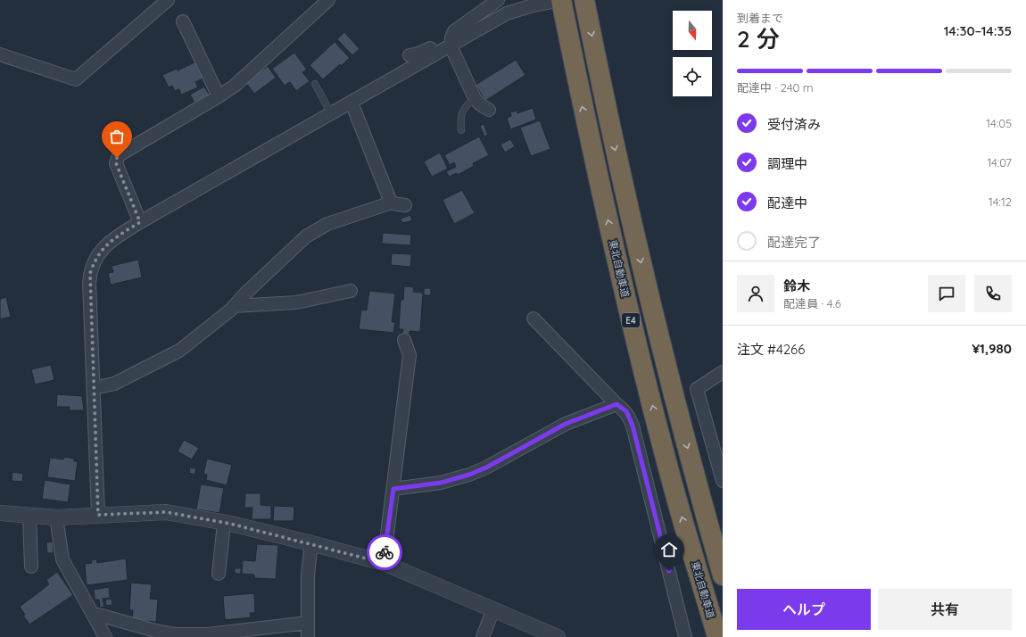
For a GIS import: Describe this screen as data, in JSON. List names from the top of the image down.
{
  "streets": {
    "highway": ["東北自動車道", "E4"]
  },
  "north": "bottom",
  "page": {
    "heading": ["2 分", "到着まで", "14:30–14:35"],
    "panel": [
      "鈴木",
      "配達員 · 4.6",
      "注文 #4266",
      "¥1,980"
    ],
    "bar": "配達中 · 240 m",
    "list": [
      ["受付済み", "14:05"],
      ["調理中", "14:07"],
      ["配達中", "14:12"],
      "配達完了"
    ],
    "buttons": ["ヘルプ", "共有"]
  }
}
